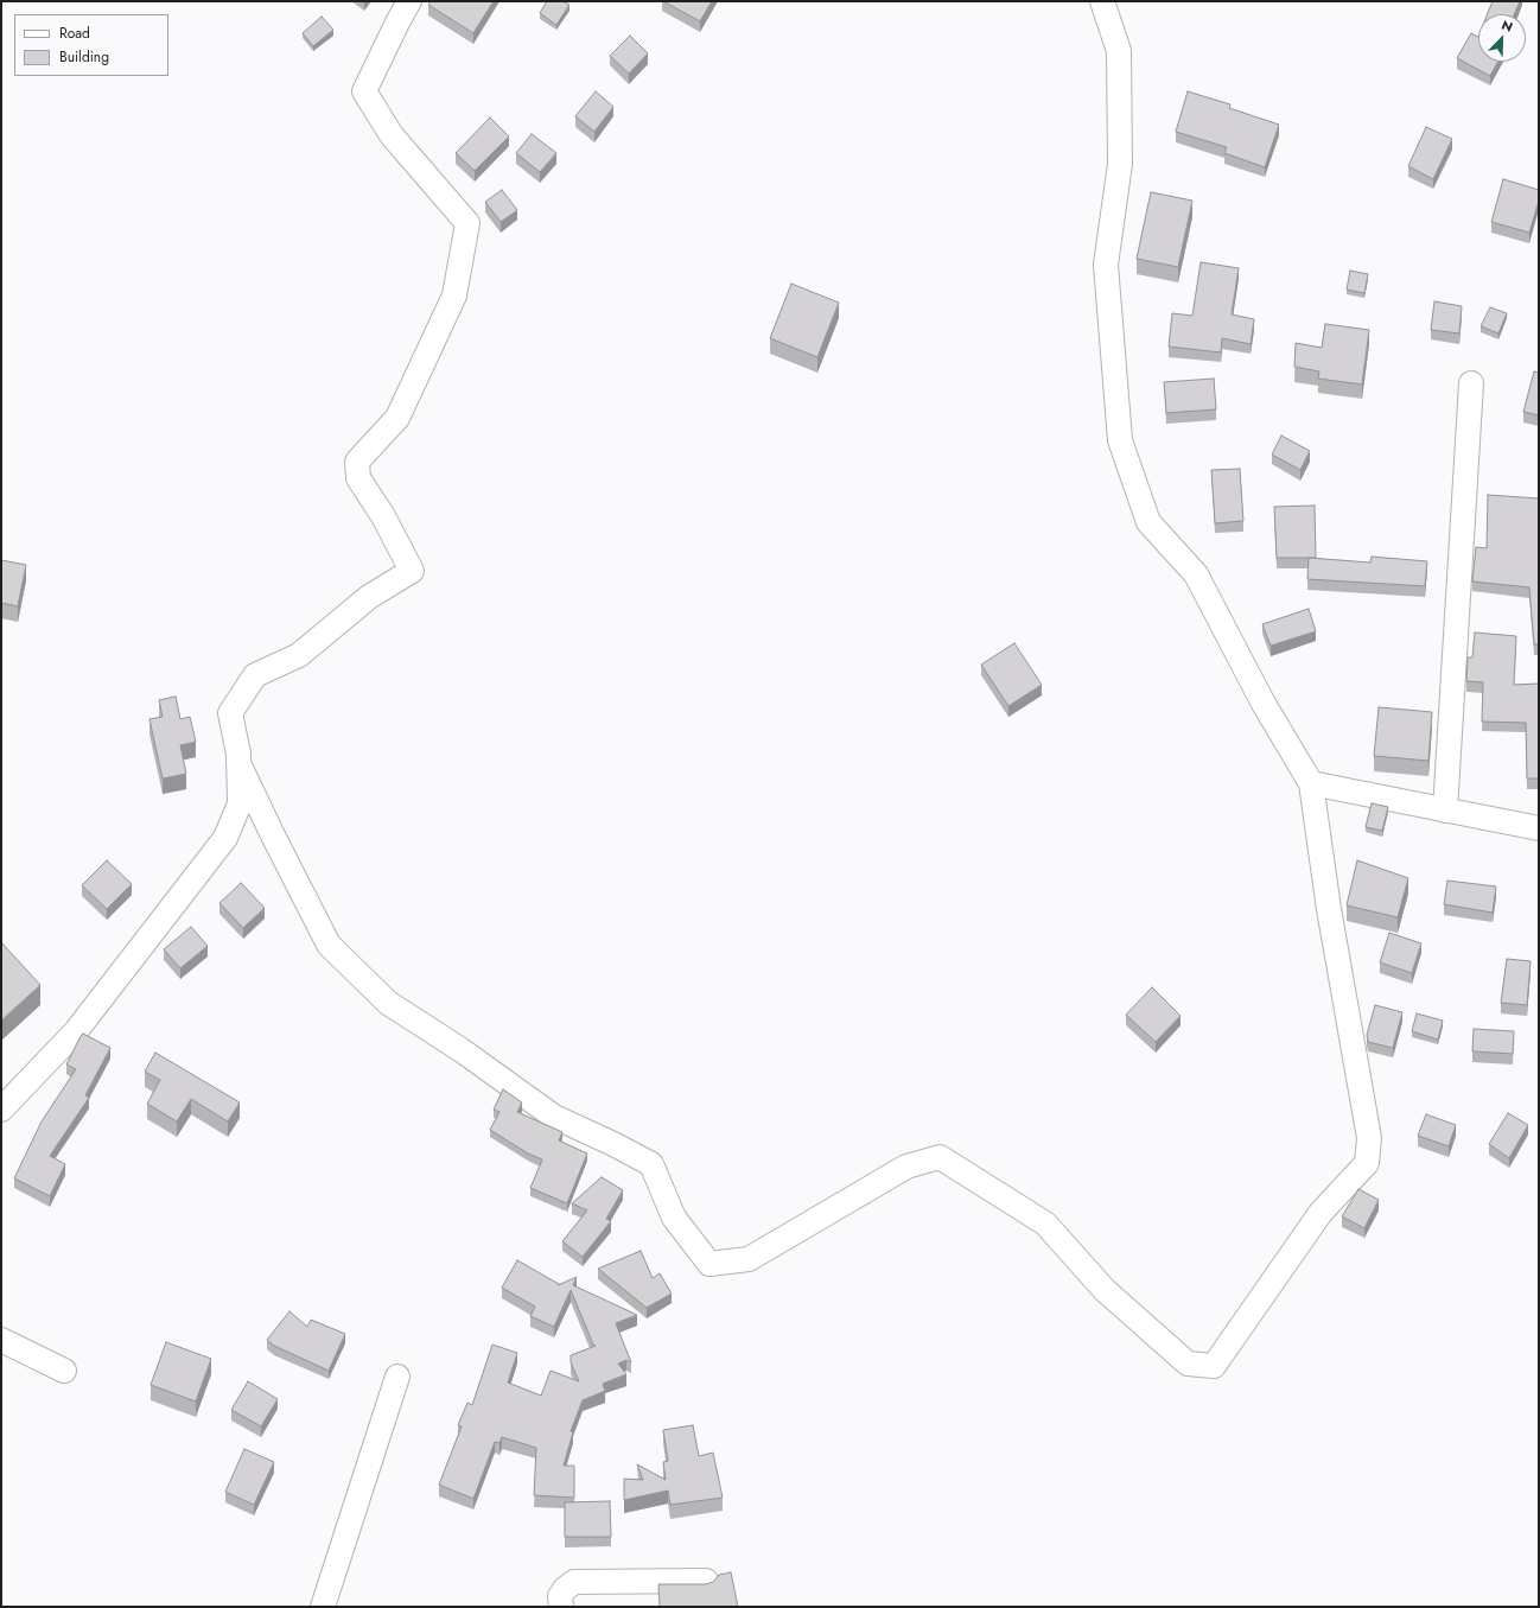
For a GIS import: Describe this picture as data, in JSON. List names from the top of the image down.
{
  "legend": ["Road", "Building"],
  "north": "top right"
}
